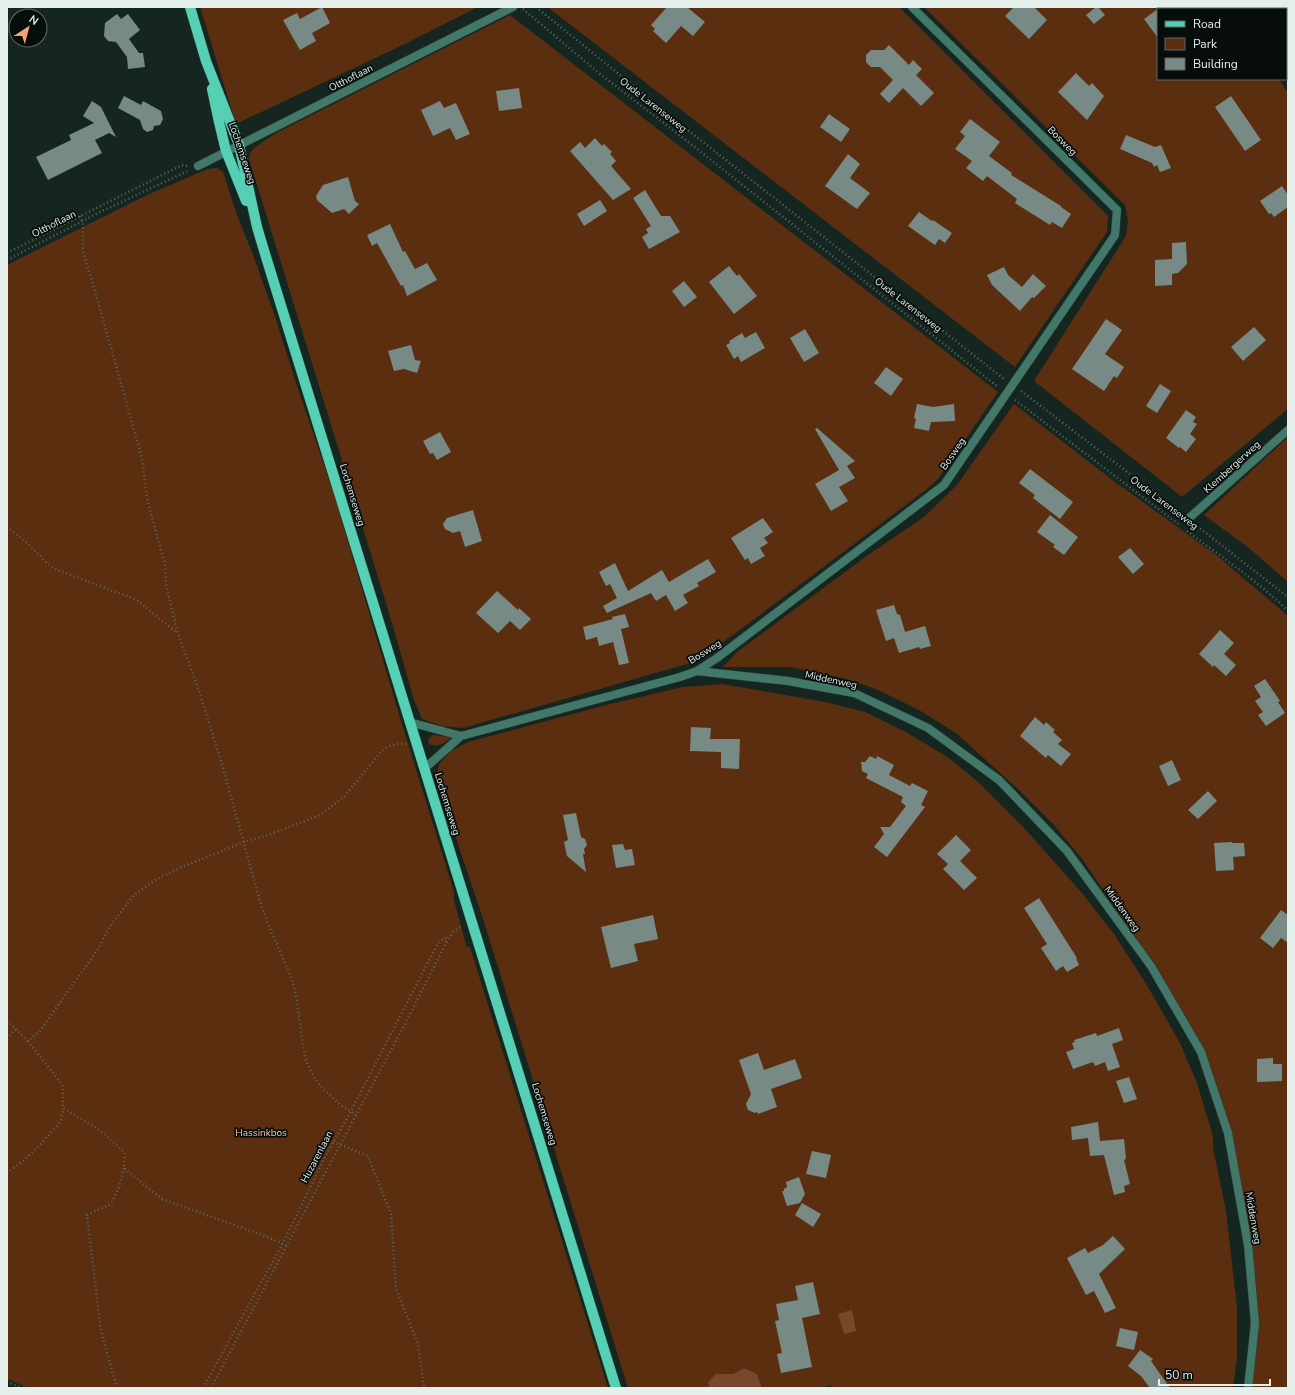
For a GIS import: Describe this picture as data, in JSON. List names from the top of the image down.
{
  "streets": {
    "main road": ["Lochemseweg"],
    "street": [
      "Olthoflaan",
      "Bosweg",
      "Klembergerweg",
      "Middenweg"
    ],
    "path": ["Oude Larenseweg", "Huzarenlaan"]
  },
  "crossings": [
    ["Olthoflaan", "Lochemseweg"],
    ["Oude Larenseweg", "Bosweg"],
    ["Oude Larenseweg", "Klembergerweg"],
    ["Bosweg", "Lochemseweg"],
    ["Bosweg", "Middenweg"],
    ["Lochemseweg", "Huzarenlaan"]
  ],
  "parks": ["Hassinkbos"],
  "legend": ["Road", "Park", "Building"],
  "scale_bar": "50 m",
  "north": "top right"
}
